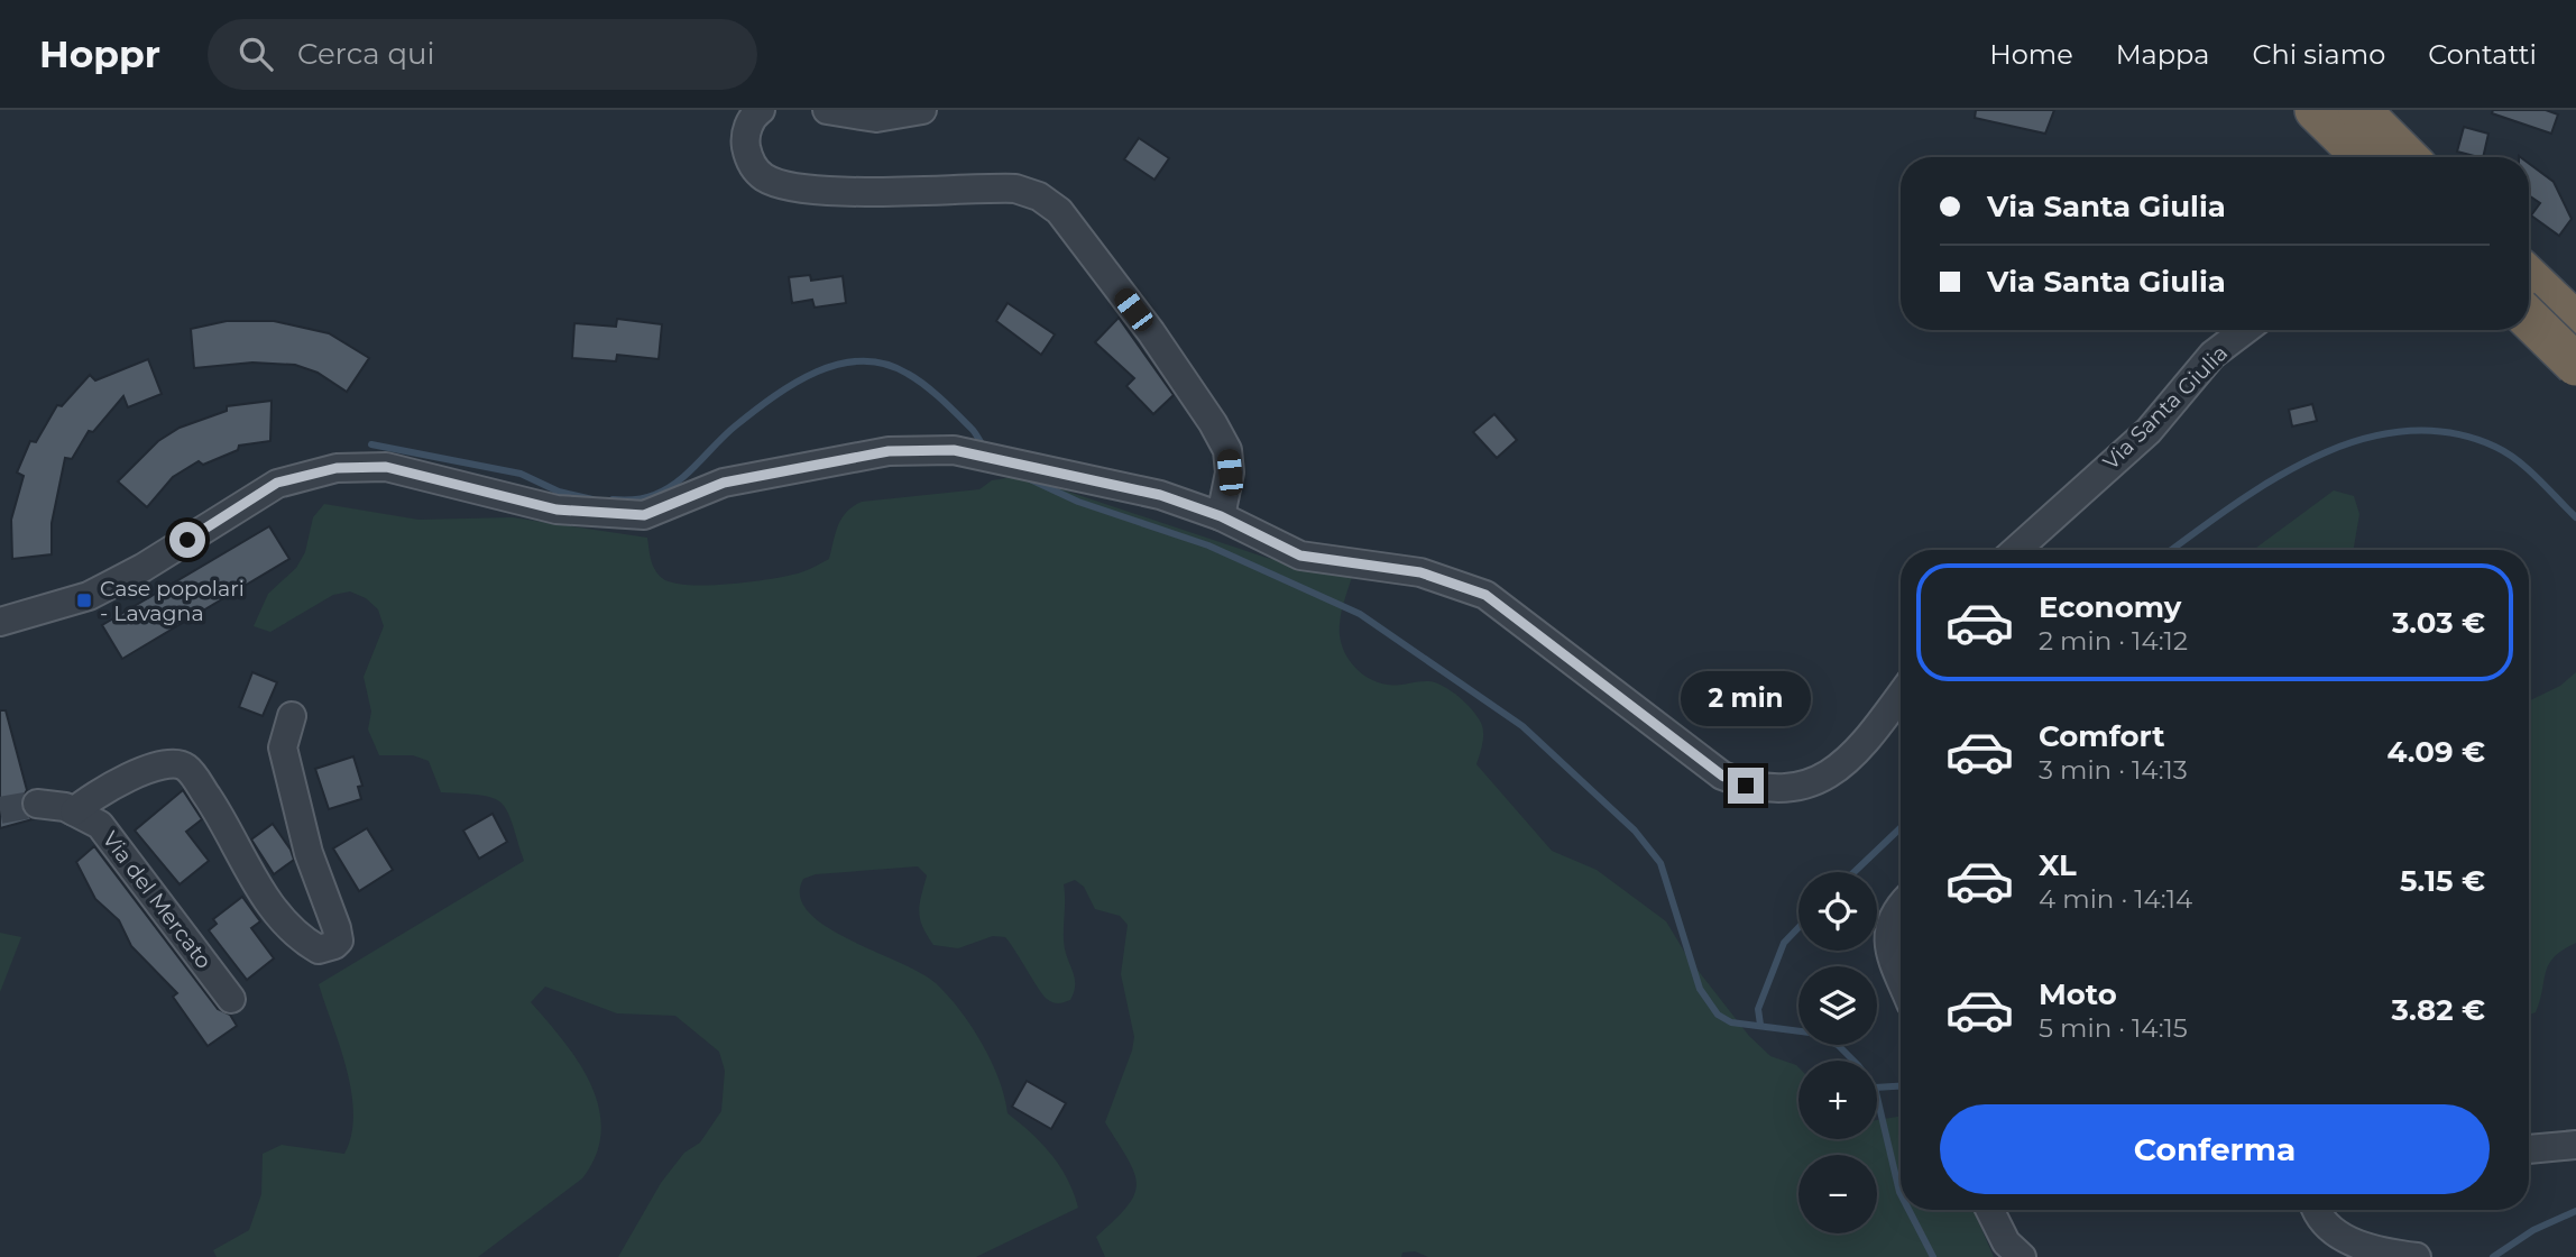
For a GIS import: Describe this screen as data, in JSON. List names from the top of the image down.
{
  "streets": {
    "street": ["Via Santa Giulia", "Via del Mercato"]
  },
  "places": {
    "transit": ["Case popolari - Lavagna"]
  },
  "page": {
    "header": "Hoppr",
    "search": "Cerca qui",
    "nav": [
      "Home",
      "Mappa",
      "Chi siamo",
      "Contatti"
    ],
    "banner": ["Via Santa Giulia", "Via Santa Giulia"],
    "list": [
      {
        "name": "Economy",
        "note": "2 min · 14:12",
        "value": "3.03 €"
      },
      {
        "name": "Comfort",
        "note": "3 min · 14:13",
        "value": "4.09 €"
      },
      {
        "name": "XL",
        "note": "4 min · 14:14",
        "value": "5.15 €"
      },
      {
        "name": "Moto",
        "note": "5 min · 14:15",
        "value": "3.82 €"
      }
    ],
    "bubble": "2 min",
    "map_buttons": ["+", "−"],
    "buttons": "Conferma"
  }
}
